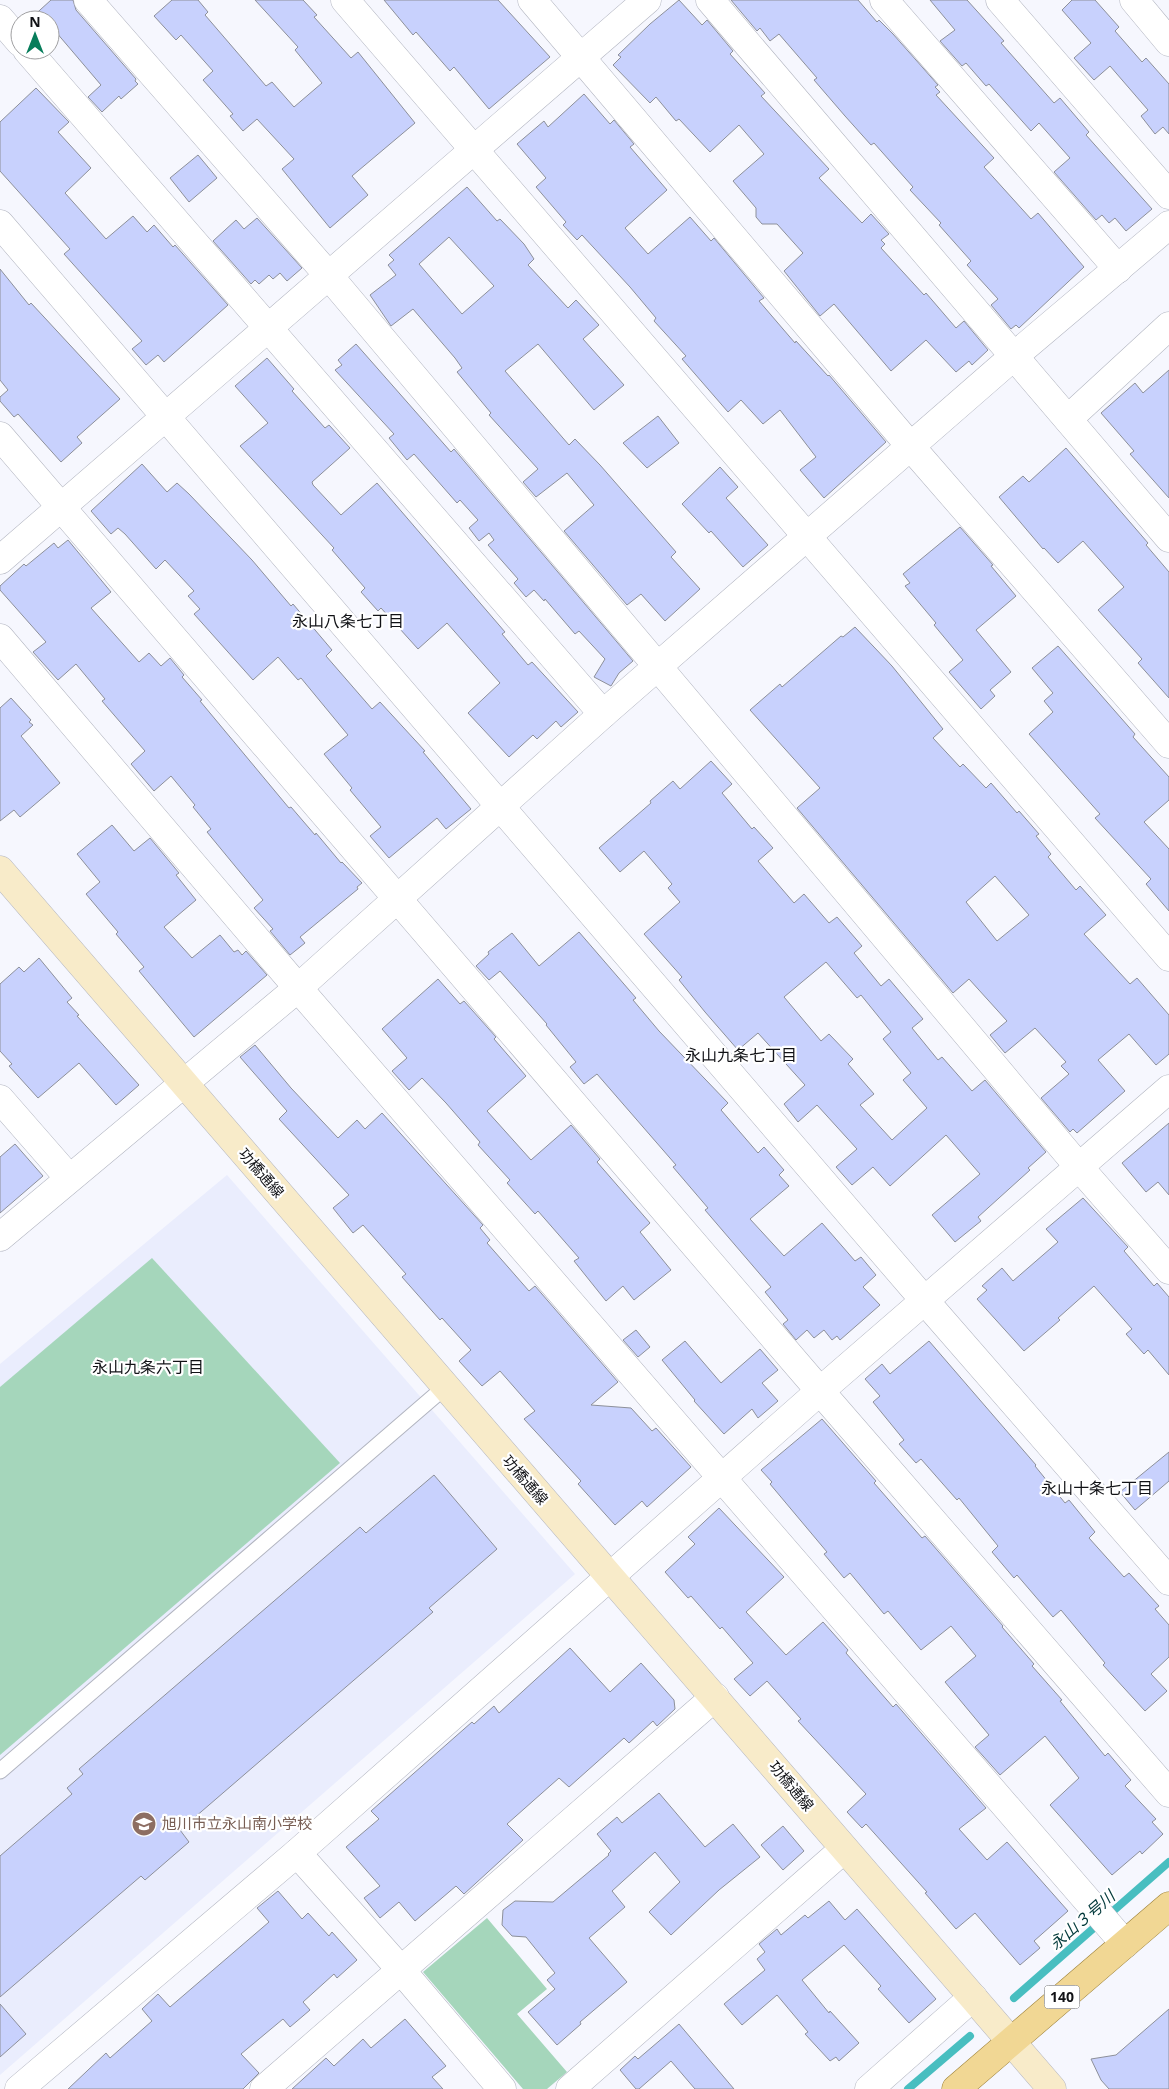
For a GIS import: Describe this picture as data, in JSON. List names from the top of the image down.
{
  "streets": {
    "main road": ["140"],
    "street": ["功橋通線"]
  },
  "crossings": [
    ["功橋通線", "140"]
  ],
  "districts": [
    "永山八条七丁目",
    "永山九条七丁目",
    "永山九条六丁目",
    "永山十条七丁目"
  ],
  "water": ["永山３号川"],
  "places": {
    "school or university": ["旭川市立永山南小学校"]
  },
  "north": "top"
}
